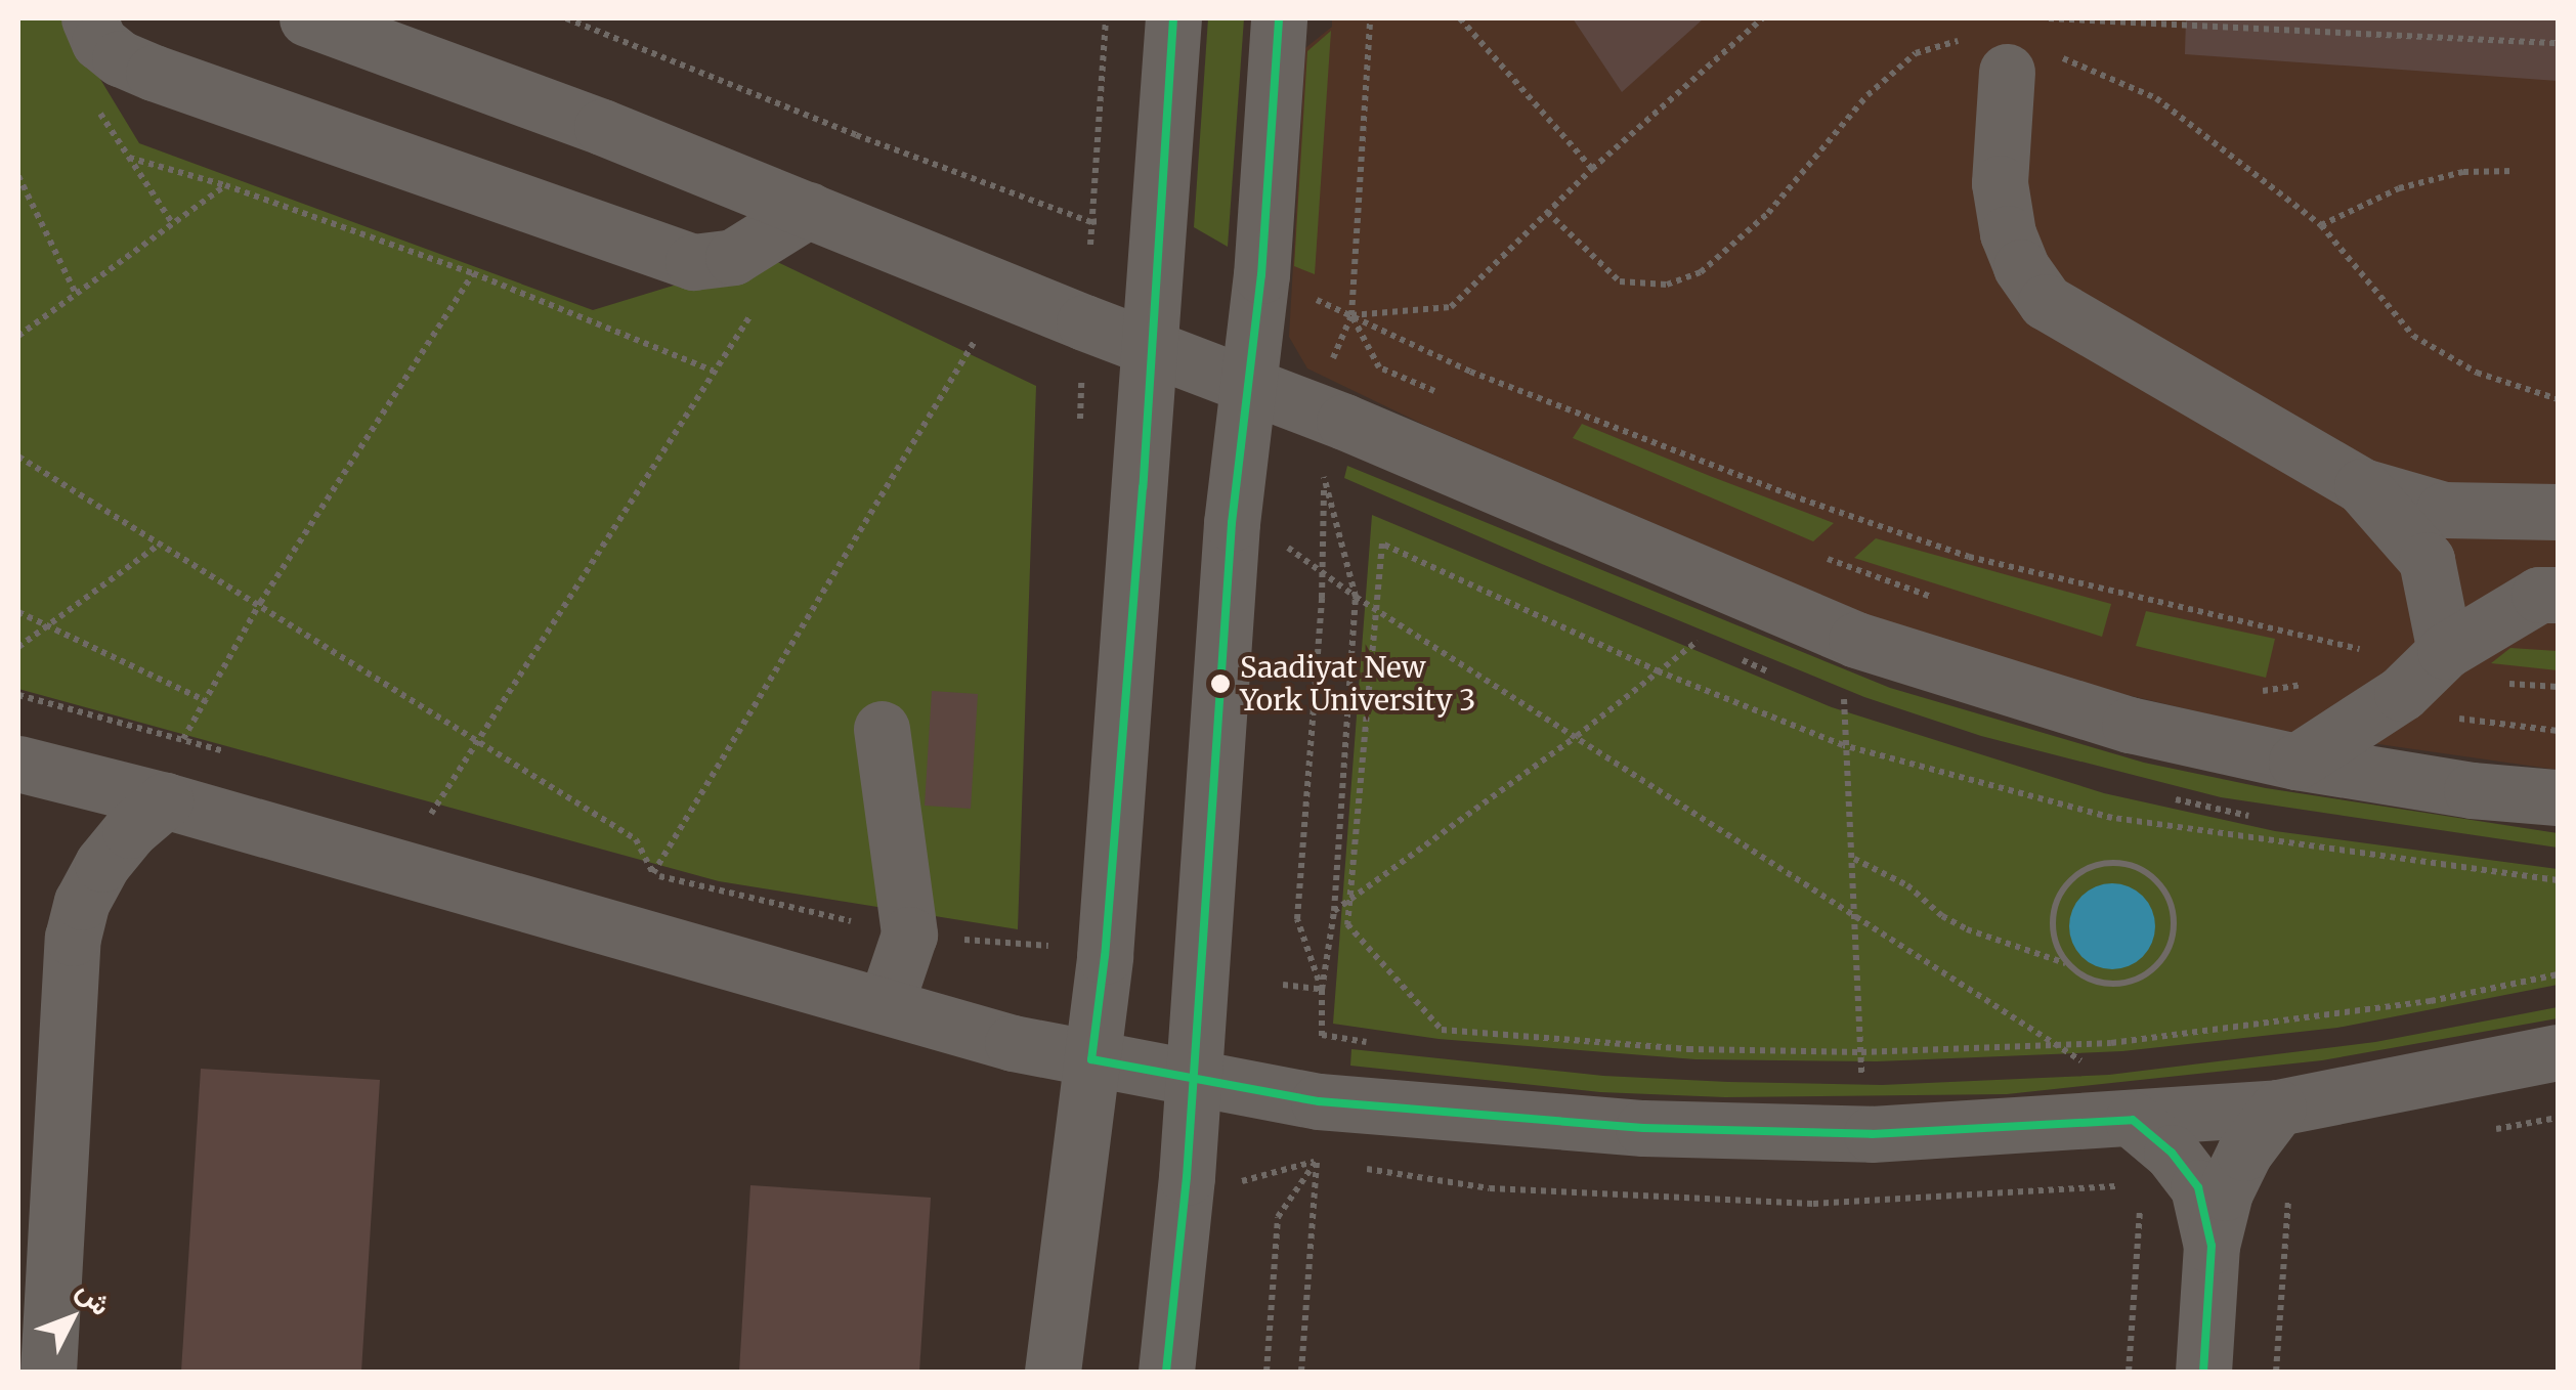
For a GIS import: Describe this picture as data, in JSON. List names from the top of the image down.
{
  "places": ["Saadiyat New York University 3"],
  "north": "top right"
}
